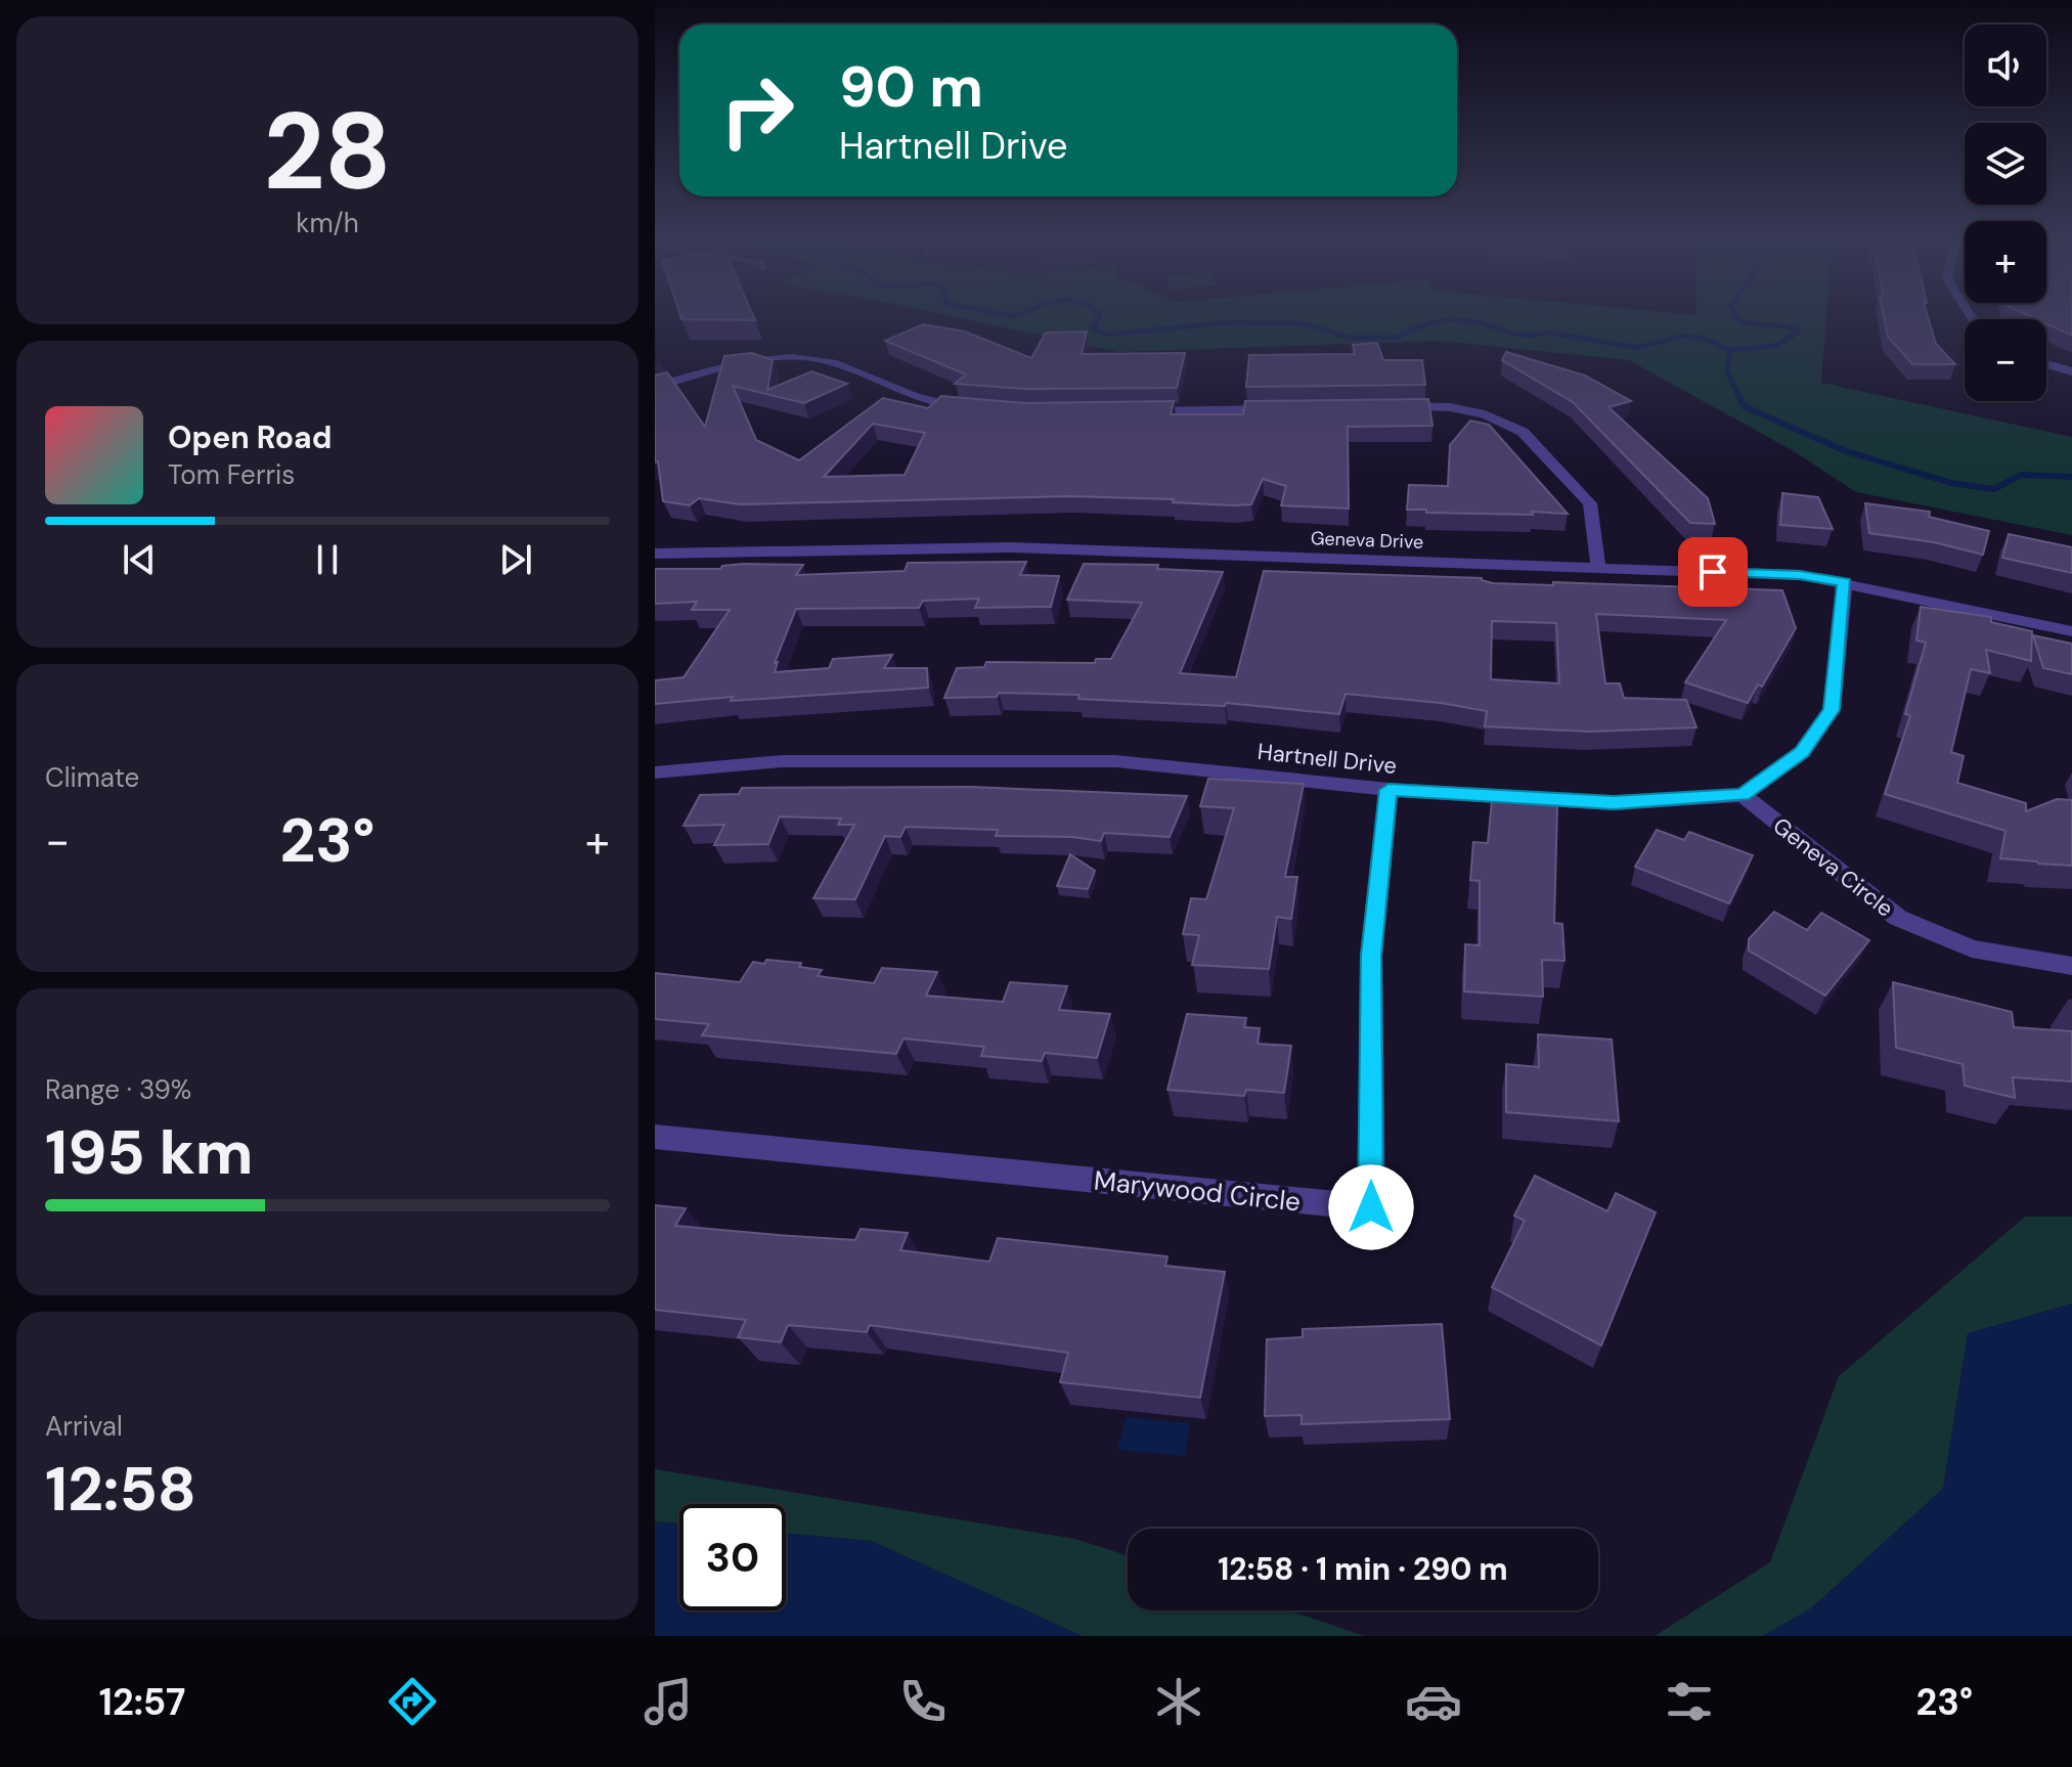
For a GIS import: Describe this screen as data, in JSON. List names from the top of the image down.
{
  "streets": {
    "street": [
      "Geneva Drive",
      "Hartnell Drive",
      "Geneva Circle",
      "Marywood Circle"
    ]
  },
  "crossings": [
    ["Hartnell Drive", "Geneva Circle"],
    ["Hartnell Drive", "Marywood Circle"]
  ],
  "page": {
    "tile": [
      ["28", "km/h"],
      "Climate",
      ["Range · 39%", "195 km"],
      ["Arrival", "12:58"]
    ],
    "map_buttons": ["+", "−"],
    "turn": ["90 m", "Hartnell Drive"],
    "song": ["Open Road", "Tom Ferris"],
    "heat": ["−", "23°", "+"],
    "limit": "30",
    "trip": "12:58 · 1 min · 290 m",
    "tabs": ["12:57", "23°"]
  }
}
